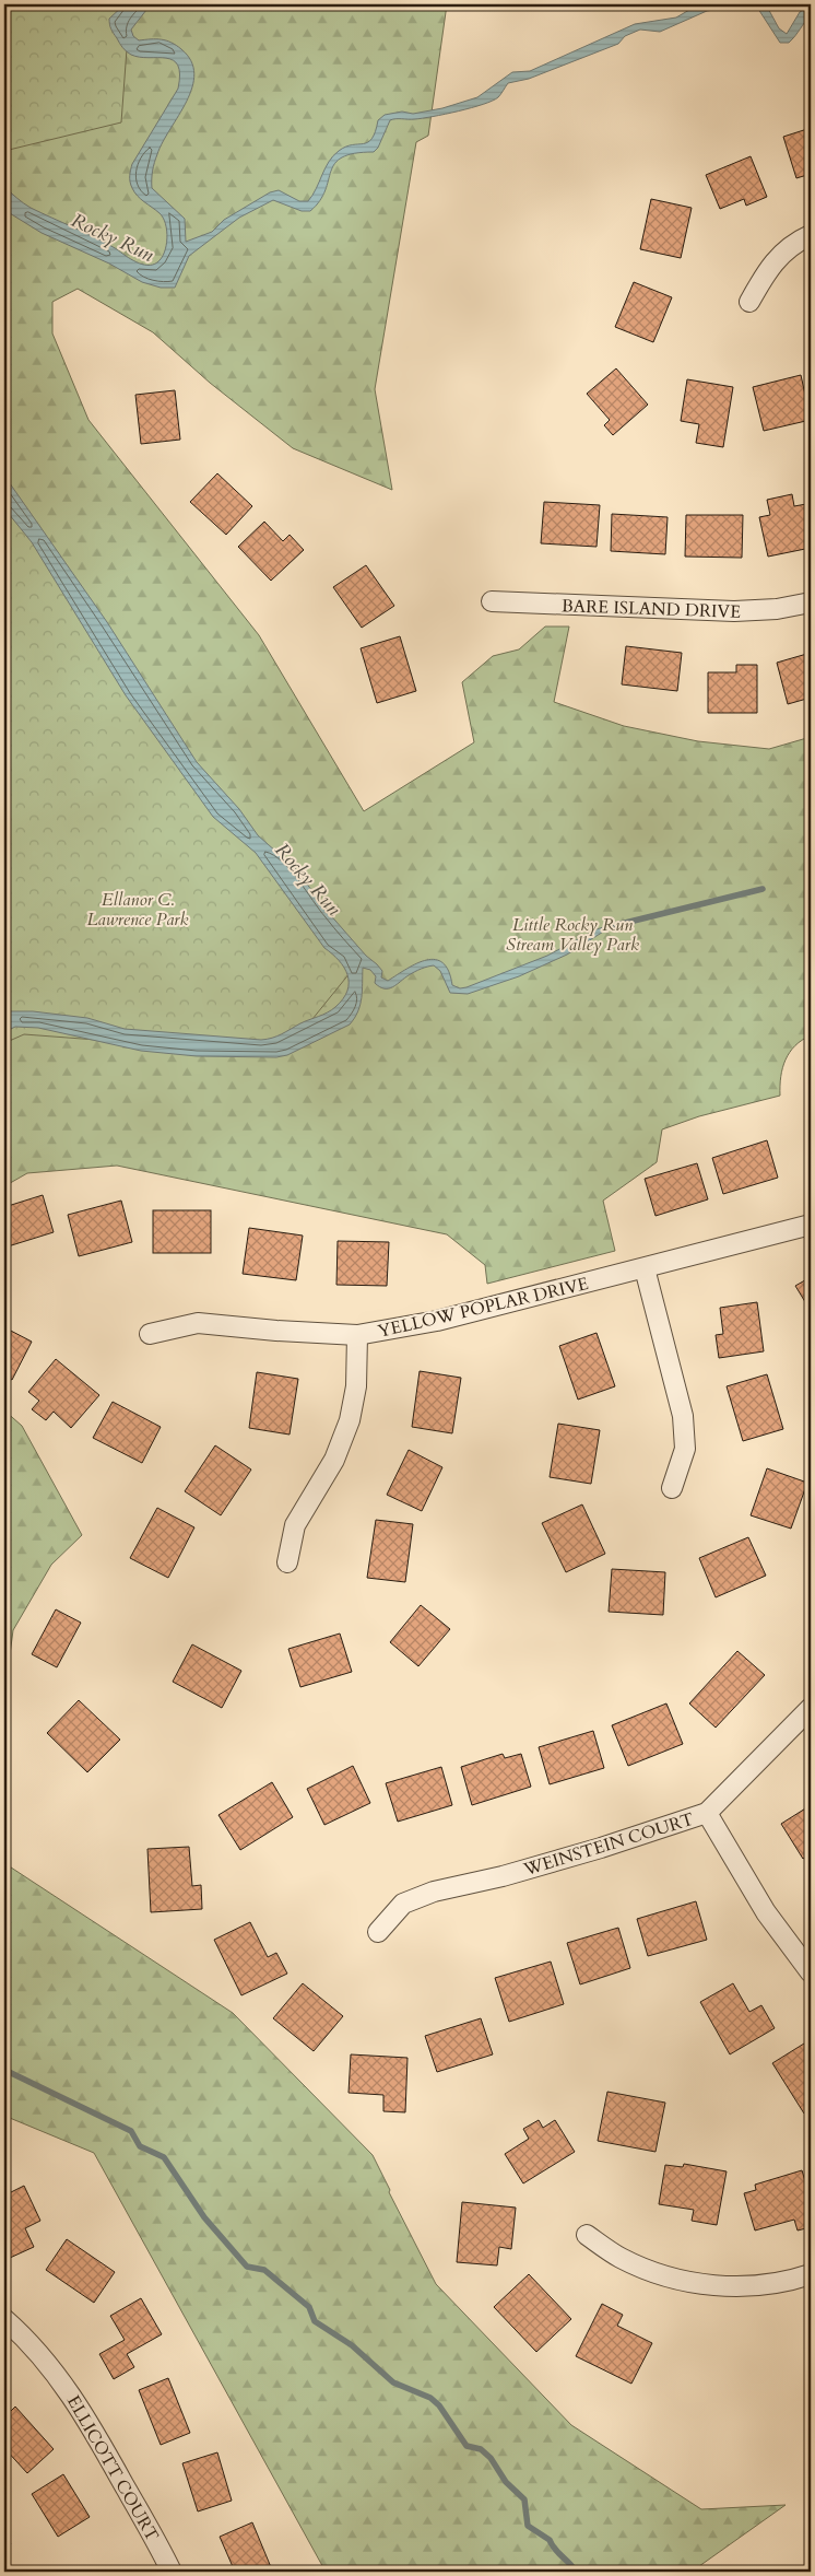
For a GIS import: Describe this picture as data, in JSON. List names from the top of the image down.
{
  "streets": {
    "street": [
      "BARE ISLAND DRIVE",
      "YELLOW POPLAR DRIVE",
      "WEINSTEIN COURT",
      "ELLICOTT COURT"
    ]
  },
  "water": ["Rocky Run"],
  "parks": ["Ellanor C. Lawrence Park", "Little Rocky Run Stream Valley Park"]
}
